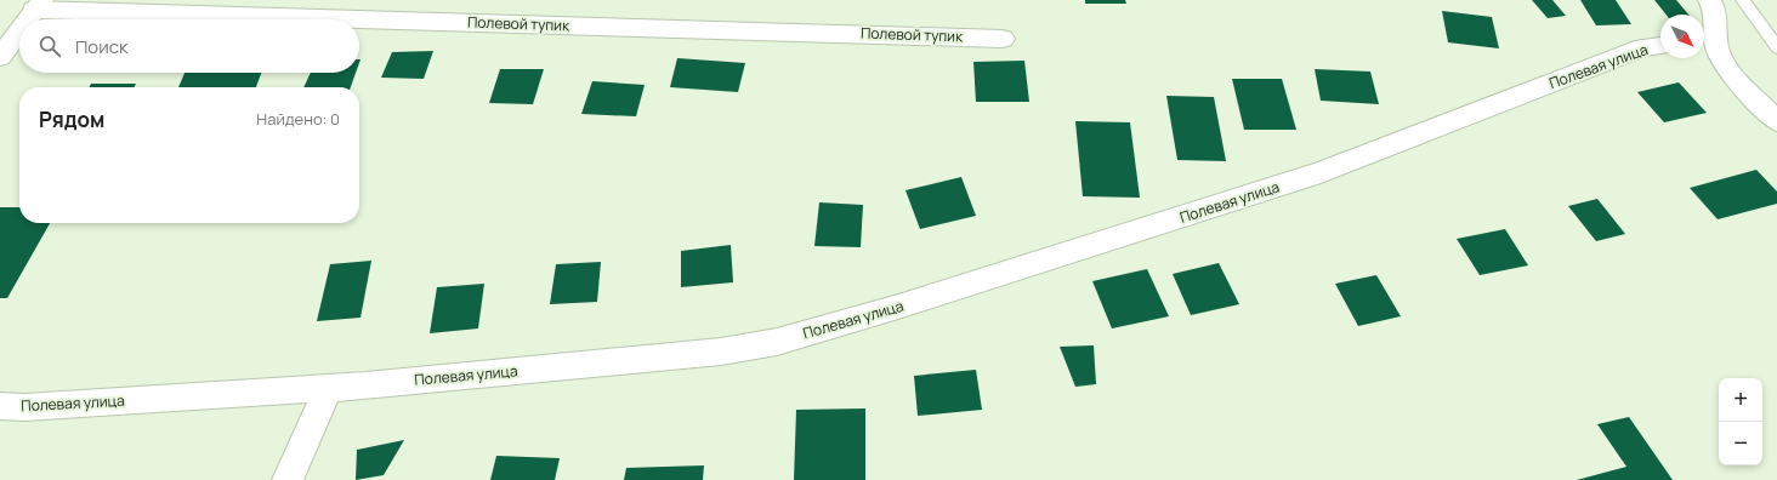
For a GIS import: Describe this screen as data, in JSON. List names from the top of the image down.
{
  "streets": {
    "street": ["Полевой тупик", "Полевая улица"]
  },
  "north": "bottom right",
  "page": {
    "search": "Поиск",
    "heading": ["Рядом", "Найдено: 0"],
    "map_buttons": ["+", "−"]
  }
}
